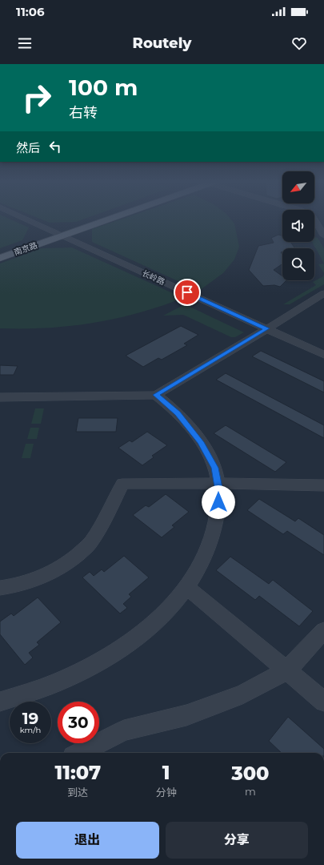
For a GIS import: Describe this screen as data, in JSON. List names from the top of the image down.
{
  "streets": {
    "main road": ["南京路"],
    "street": ["长岭路"]
  },
  "crossings": [
    ["南京路", "长岭路"]
  ],
  "north": "bottom left",
  "page": {
    "status": "11:06",
    "header": "Routely",
    "turn": ["100 m", "右转"],
    "then": "然后",
    "speed": "19 km/h",
    "limit": "30",
    "eta": [
      "11:07",
      "到达",
      "1",
      "分钟",
      "300",
      "m"
    ],
    "buttons": ["退出", "分享"]
  }
}
